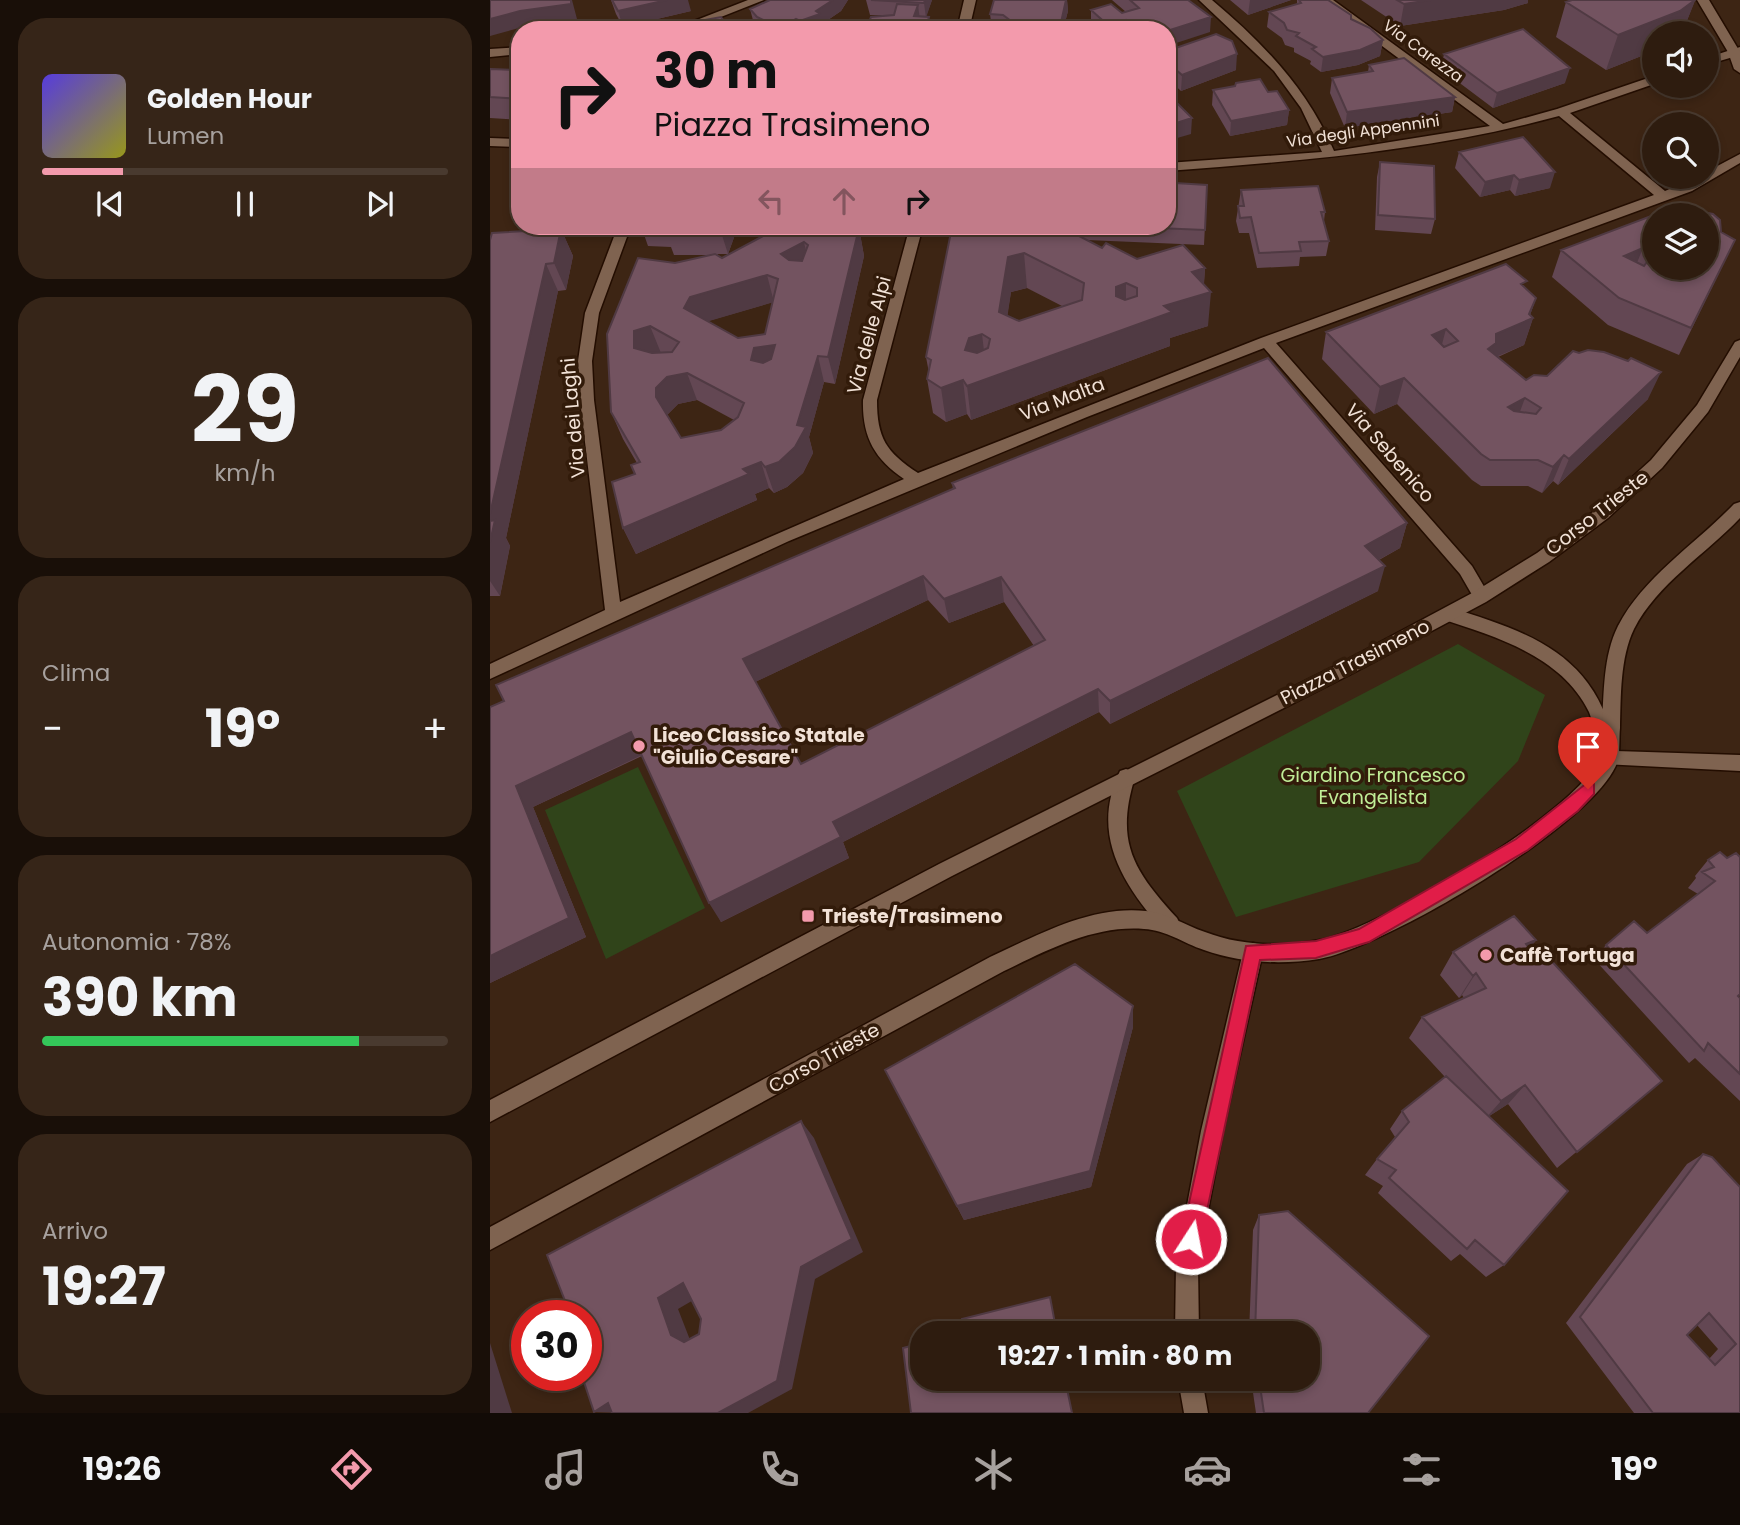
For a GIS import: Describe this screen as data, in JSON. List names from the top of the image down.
{
  "streets": {
    "street": [
      "Via Carezza",
      "Via degli Appennini",
      "Via delle Alpi",
      "Via Malta",
      "Via dei Laghi",
      "Via Sebenico",
      "Corso Trieste",
      "Piazza Trasimeno"
    ]
  },
  "crossings": [
    ["Via Carezza", "Via degli Appennini"],
    ["Via delle Alpi", "Via Malta"],
    ["Via Malta", "Via dei Laghi"],
    ["Via Malta", "Via Sebenico"],
    ["Via Sebenico", "Corso Trieste"],
    ["Corso Trieste", "Piazza Trasimeno"]
  ],
  "parks": ["Giardino Francesco Evangelista"],
  "places": {
    "other": ["Liceo Classico Statale \"Giulio Cesare\"", "Caffè Tortuga"],
    "transit": ["Trieste/Trasimeno"]
  },
  "page": {
    "turn": ["30 m", "Piazza Trasimeno"],
    "song": ["Golden Hour", "Lumen"],
    "tile": [
      ["29", "km/h"],
      "Clima",
      ["Autonomia · 78%", "390 km"],
      ["Arrivo", "19:27"]
    ],
    "heat": ["−", "19°", "+"],
    "limit": "30",
    "trip": "19:27 · 1 min · 80 m",
    "tabs": ["19:26", "19°"]
  }
}
